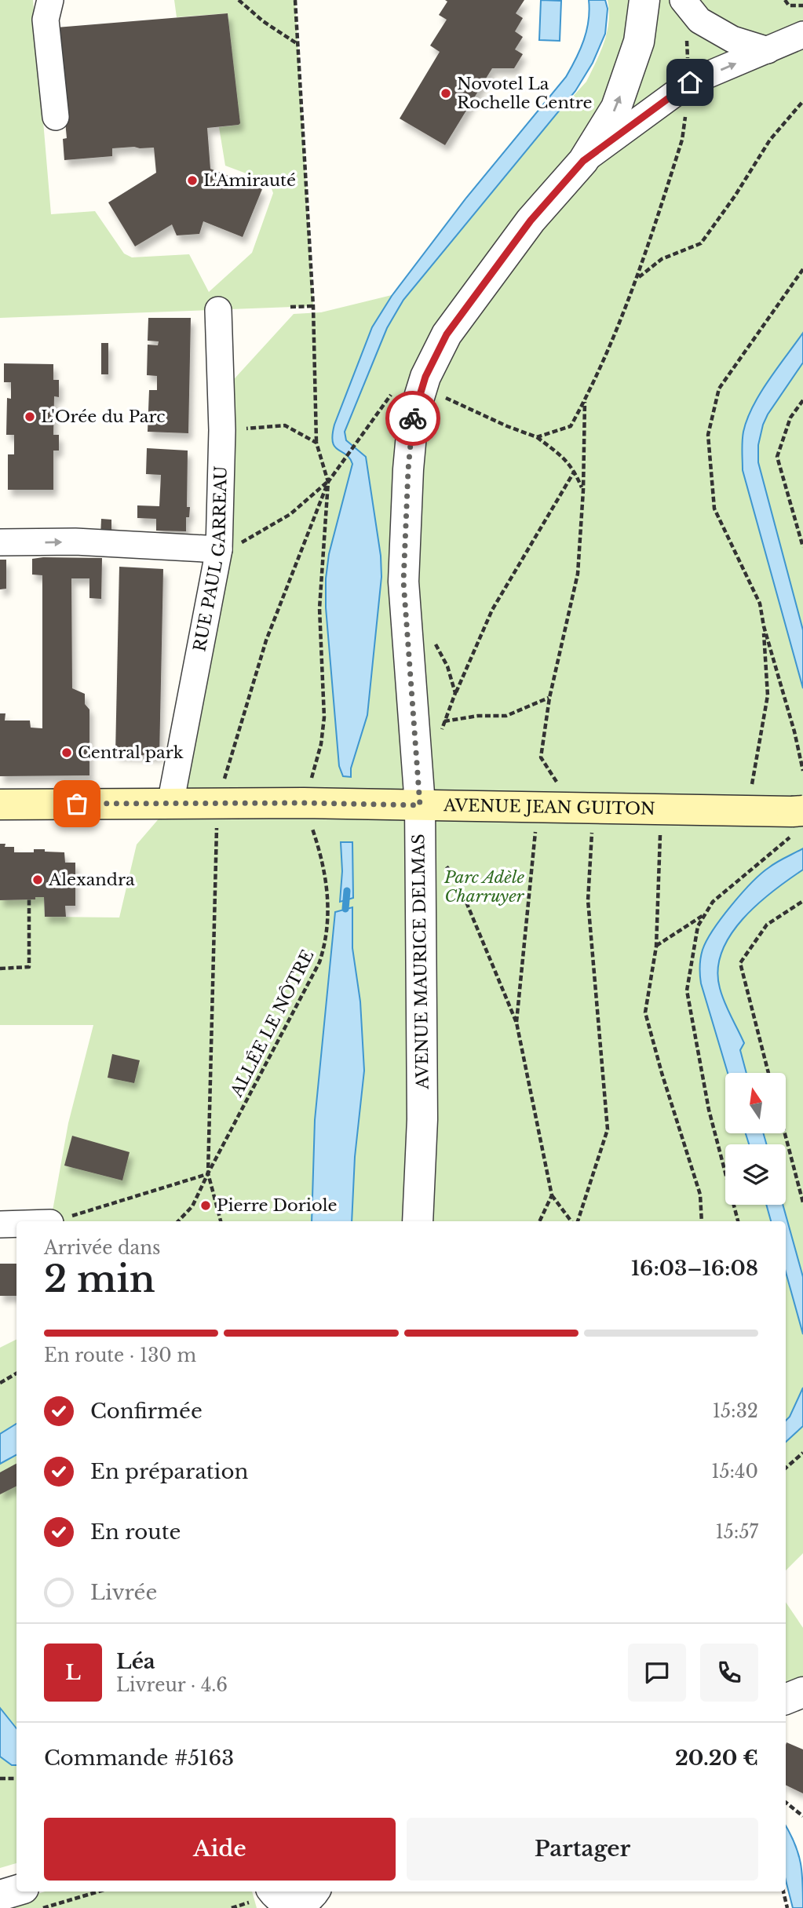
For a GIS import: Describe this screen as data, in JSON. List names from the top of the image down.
{
  "streets": {
    "main road": ["AVENUE JEAN GUITON"],
    "street": ["RUE PAUL GARREAU", "AVENUE MAURICE DELMAS"],
    "path": ["ALLÉE LE NÔTRE"]
  },
  "crossings": [
    ["RUE PAUL GARREAU", "AVENUE JEAN GUITON"],
    ["AVENUE JEAN GUITON", "AVENUE MAURICE DELMAS"],
    ["AVENUE JEAN GUITON", "ALLÉE LE NÔTRE"]
  ],
  "parks": ["Parc Adèle Charruyer"],
  "places": [
    "Novotel La Rochelle Centre",
    "L'Amirauté",
    "L'Orée du Parc",
    "Central park",
    "Alexandra",
    "Pierre Doriole"
  ],
  "north": "top",
  "page": {
    "heading": ["2 min", "Arrivée dans", "16:03–16:08"],
    "panel": [
      "Léa",
      "Livreur · 4.6",
      "Commande #5163",
      "20.20 €"
    ],
    "bar": "En route · 130 m",
    "list": [
      ["Confirmée", "15:32"],
      ["En préparation", "15:40"],
      ["En route", "15:57"],
      "Livrée"
    ],
    "round": "L",
    "buttons": ["Aide", "Partager"]
  }
}
